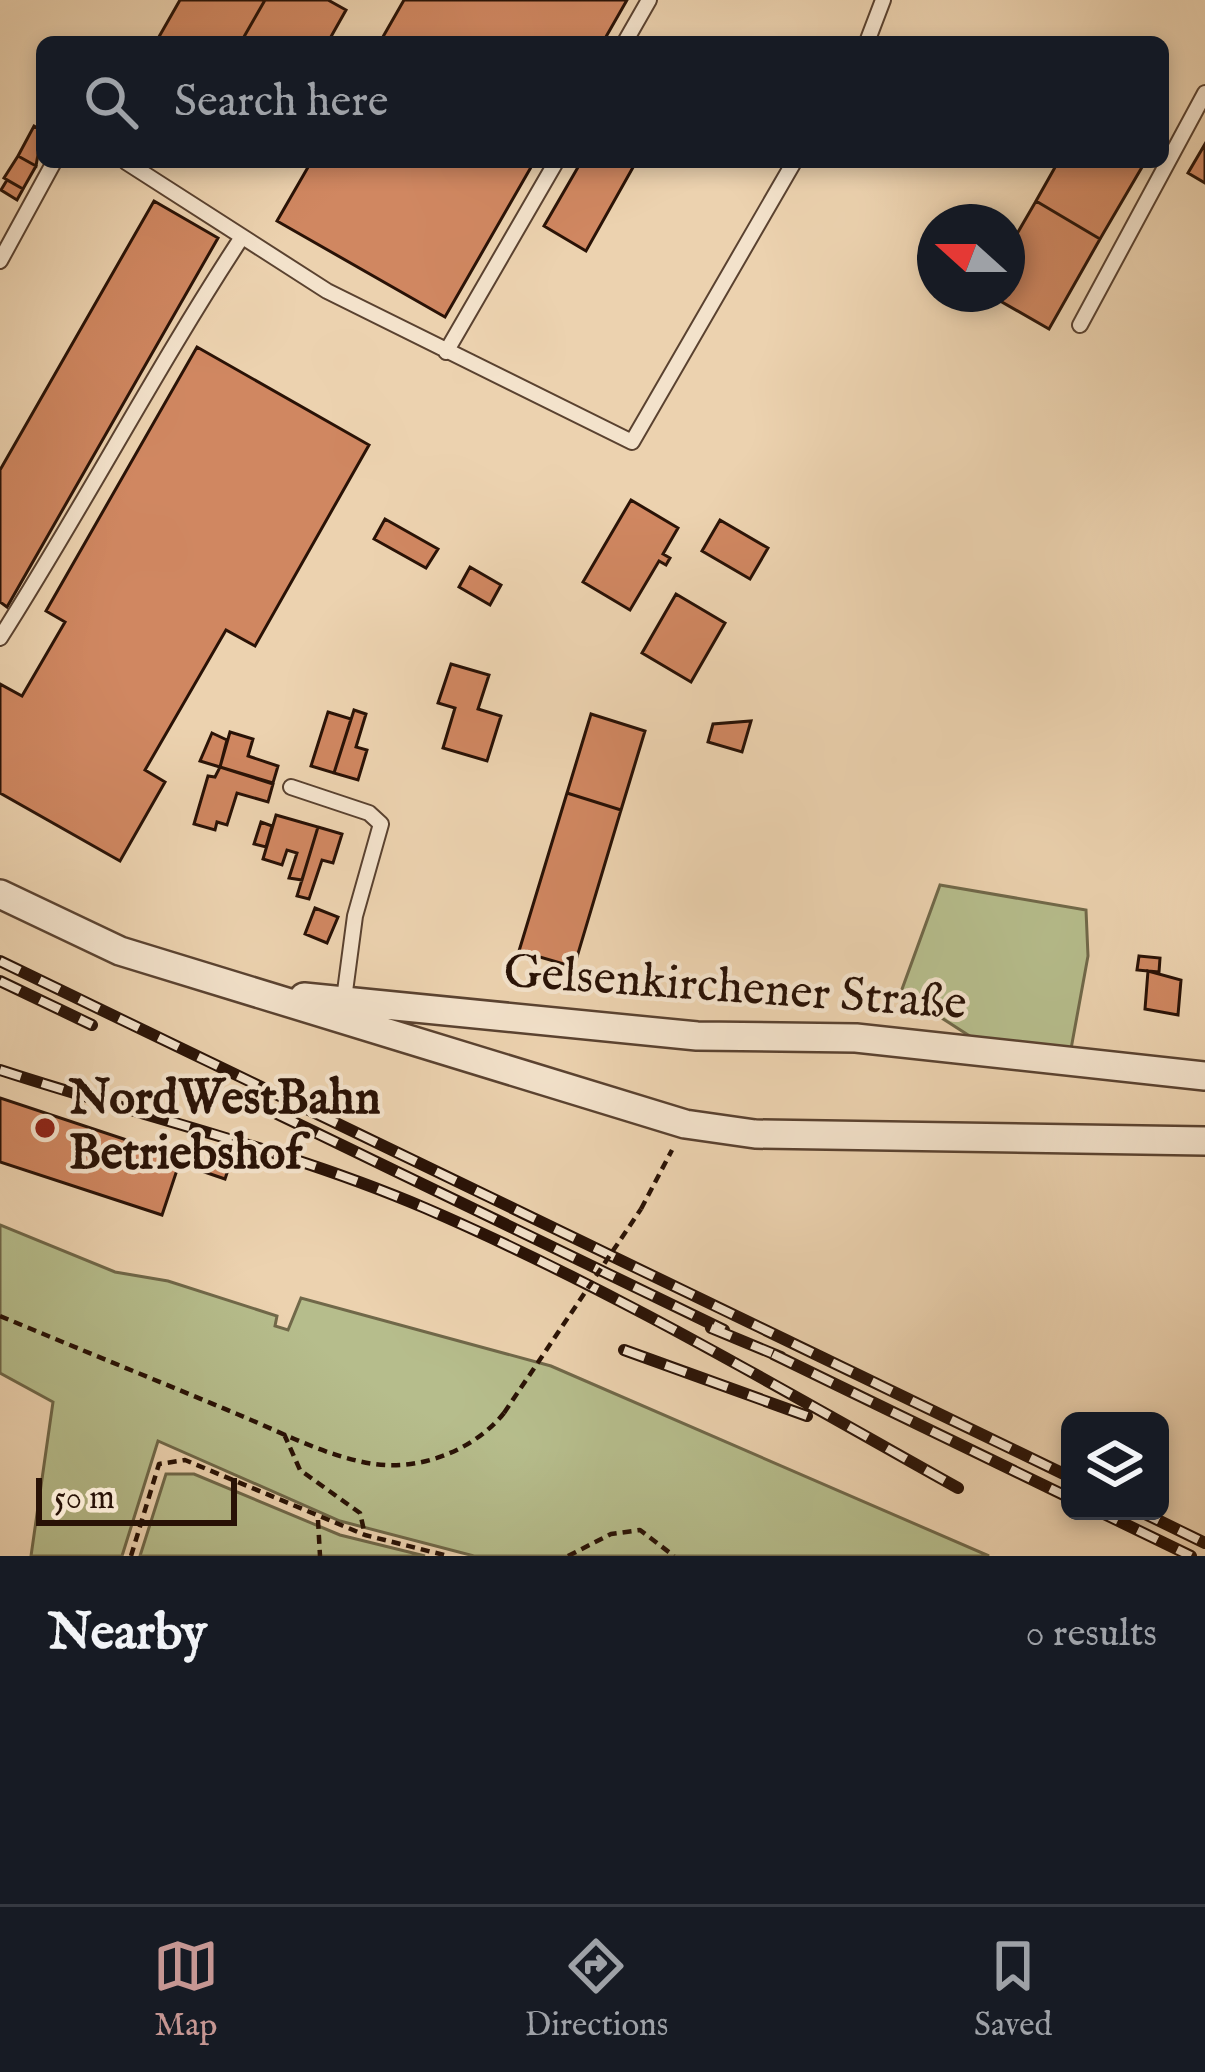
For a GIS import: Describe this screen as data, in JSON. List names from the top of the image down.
{
  "streets": {
    "street": ["Gelsenkirchener Straße"]
  },
  "places": ["NordWestBahn Betriebshof"],
  "scale_bar": "50 m",
  "north": "left",
  "page": {
    "search": "Search here",
    "scale": "50 m",
    "heading": ["Nearby", "0 results"],
    "nav": ["Map", "Directions", "Saved"]
  }
}
